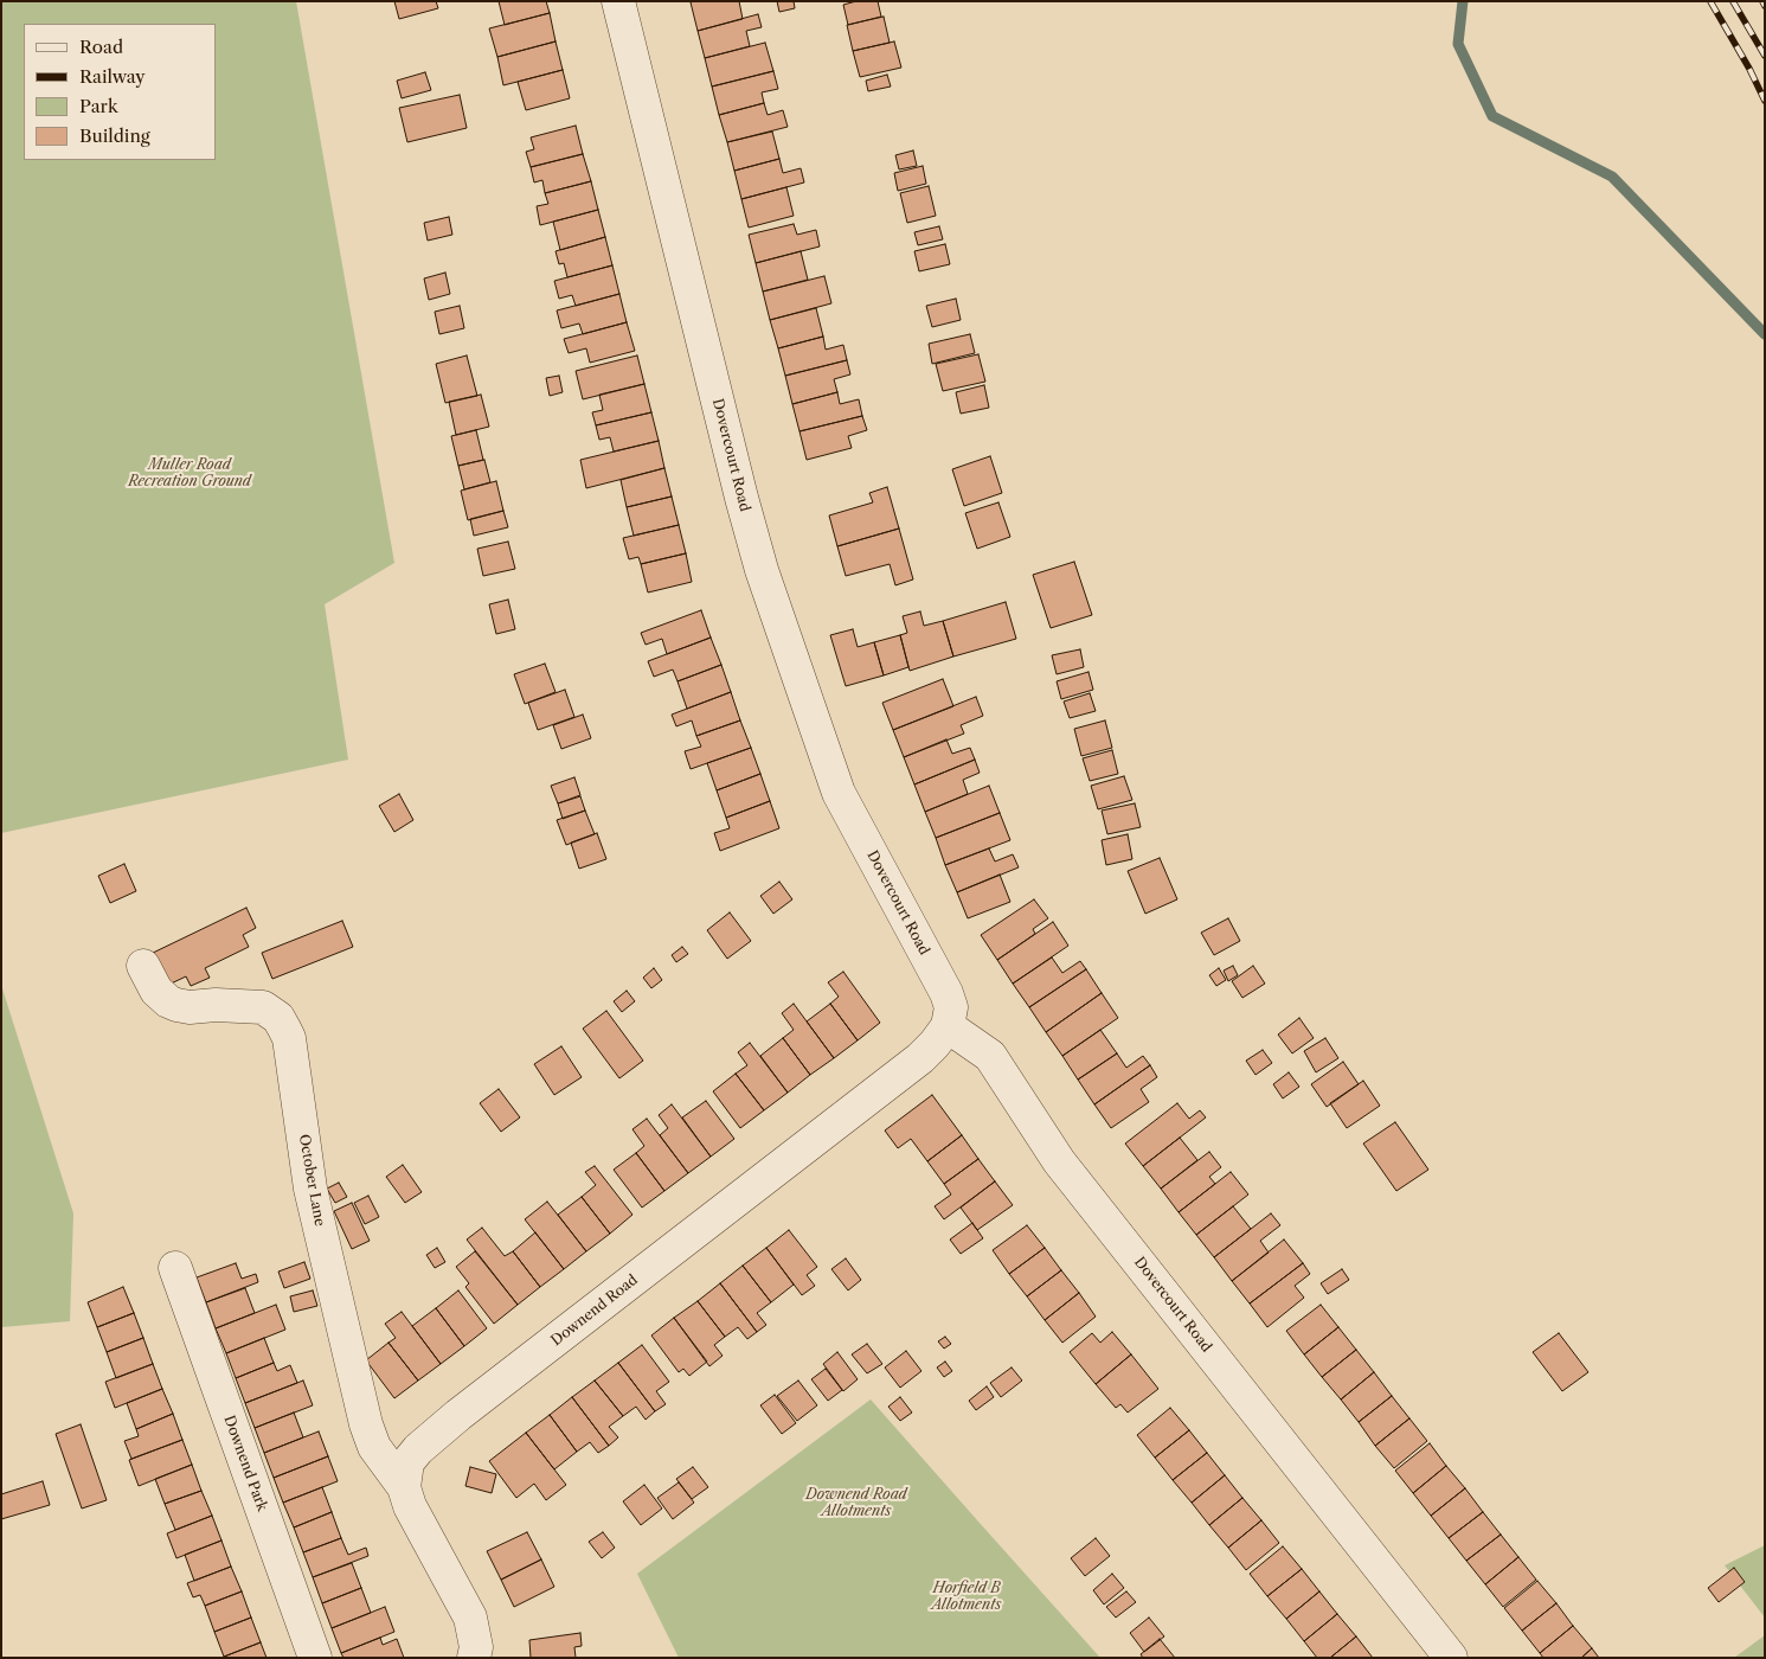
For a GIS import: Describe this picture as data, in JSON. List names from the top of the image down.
{
  "streets": {
    "street": [
      "Dovercourt Road",
      "October Lane",
      "Downend Road",
      "Downend Park"
    ]
  },
  "crossings": [
    ["Dovercourt Road", "Downend Road"],
    ["October Lane", "Downend Road"]
  ],
  "parks": ["Muller Road Recreation Ground", "Downend Road Allotments", "Horfield B Allotments"],
  "legend": [
    "Road",
    "Railway",
    "Park",
    "Building"
  ]
}
